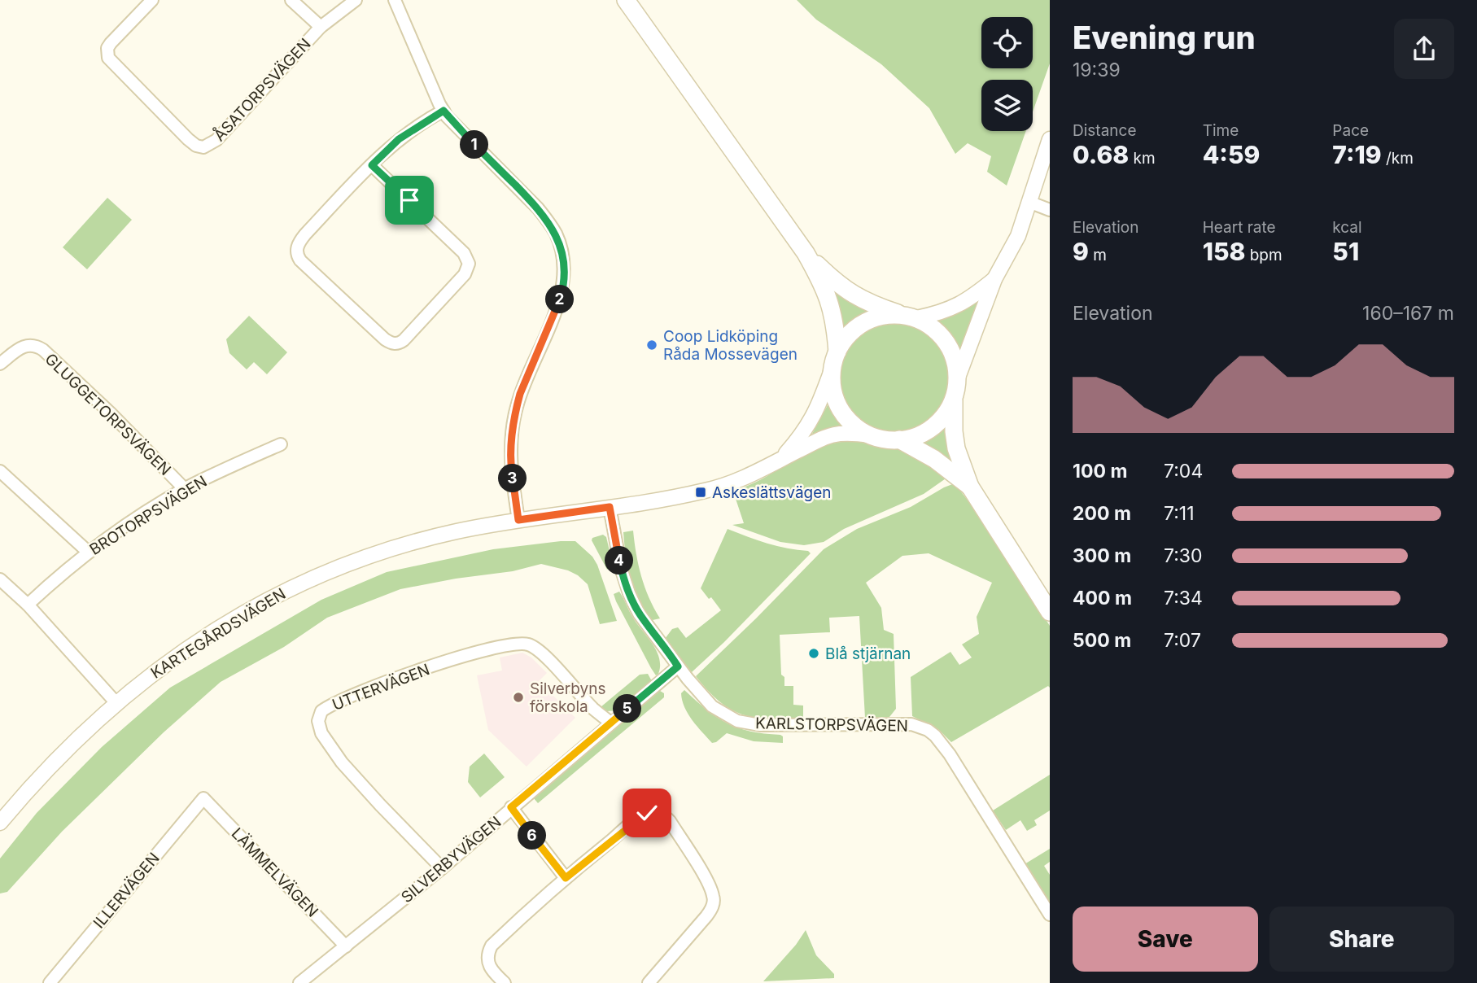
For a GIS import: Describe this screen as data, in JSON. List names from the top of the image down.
{
  "streets": {
    "street": [
      "ÅSATORPSVÄGEN",
      "GLUGGETORPSVÄGEN",
      "BROTORPSVÄGEN",
      "KARTEGÅRDSVÄGEN",
      "UTTERVÄGEN",
      "KARLSTORPSVÄGEN",
      "SILVERBYVÄGEN",
      "LÄMMELVÄGEN",
      "ILLERVÄGEN"
    ]
  },
  "crossings": [
    ["GLUGGETORPSVÄGEN", "BROTORPSVÄGEN"],
    ["KARTEGÅRDSVÄGEN", "KARLSTORPSVÄGEN"],
    ["UTTERVÄGEN", "SILVERBYVÄGEN"],
    ["KARLSTORPSVÄGEN", "SILVERBYVÄGEN"],
    ["SILVERBYVÄGEN", "LÄMMELVÄGEN"],
    ["LÄMMELVÄGEN", "ILLERVÄGEN"]
  ],
  "places": {
    "other": ["Coop Lidköping Råda Mossevägen", "Blå stjärnan", "Silverbyns förskola"],
    "transit": ["Askeslättsvägen"]
  },
  "page": {
    "heading": ["Evening run", "19:39"],
    "stats": [
      ["Distance", "0.68 km"],
      ["Time", "4:59"],
      ["Pace", "7:19 /km"],
      ["Elevation", "9 m"],
      ["Heart rate", "158 bpm"],
      ["kcal", "51"]
    ],
    "pins": [
      "1",
      "2",
      "3",
      "4",
      "5",
      "6"
    ],
    "chart": ["Elevation", "160–167 m"],
    "list": [
      {
        "name": "100 m",
        "note": "7:04"
      },
      {
        "name": "200 m",
        "note": "7:11"
      },
      {
        "name": "300 m",
        "note": "7:30"
      },
      {
        "name": "400 m",
        "note": "7:34"
      },
      {
        "name": "500 m",
        "note": "7:07"
      }
    ],
    "buttons": ["Save", "Share"]
  }
}
